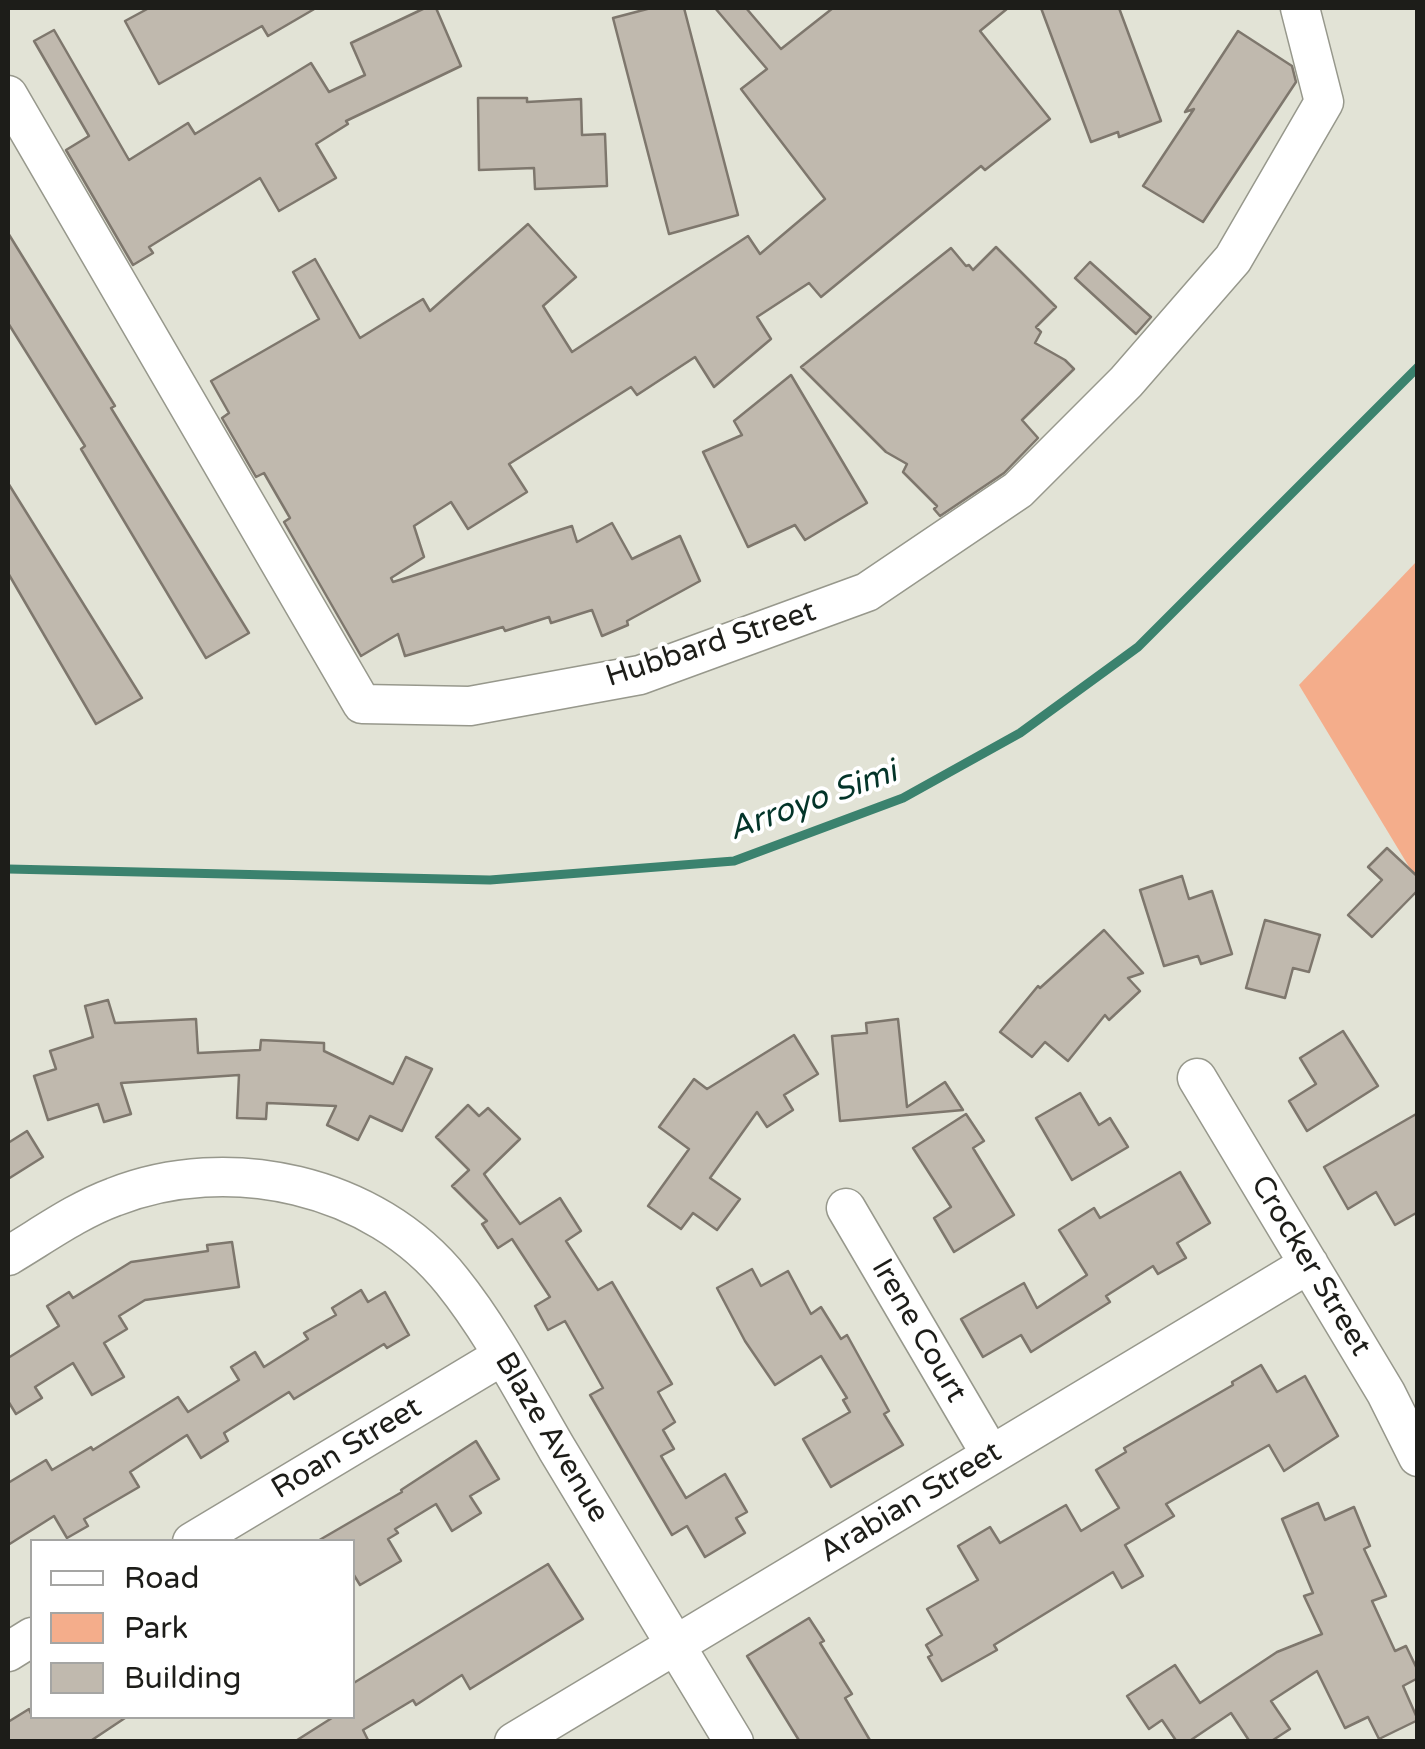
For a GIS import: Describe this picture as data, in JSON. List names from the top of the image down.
{
  "streets": {
    "street": [
      "Hubbard Street",
      "Crocker Street",
      "Irene Court",
      "Blaze Avenue",
      "Roan Street",
      "Arabian Street"
    ]
  },
  "crossings": [
    ["Crocker Street", "Arabian Street"],
    ["Irene Court", "Arabian Street"],
    ["Blaze Avenue", "Roan Street"],
    ["Blaze Avenue", "Arabian Street"]
  ],
  "water": ["Arroyo Simi"],
  "legend": ["Road", "Park", "Building"]
}
